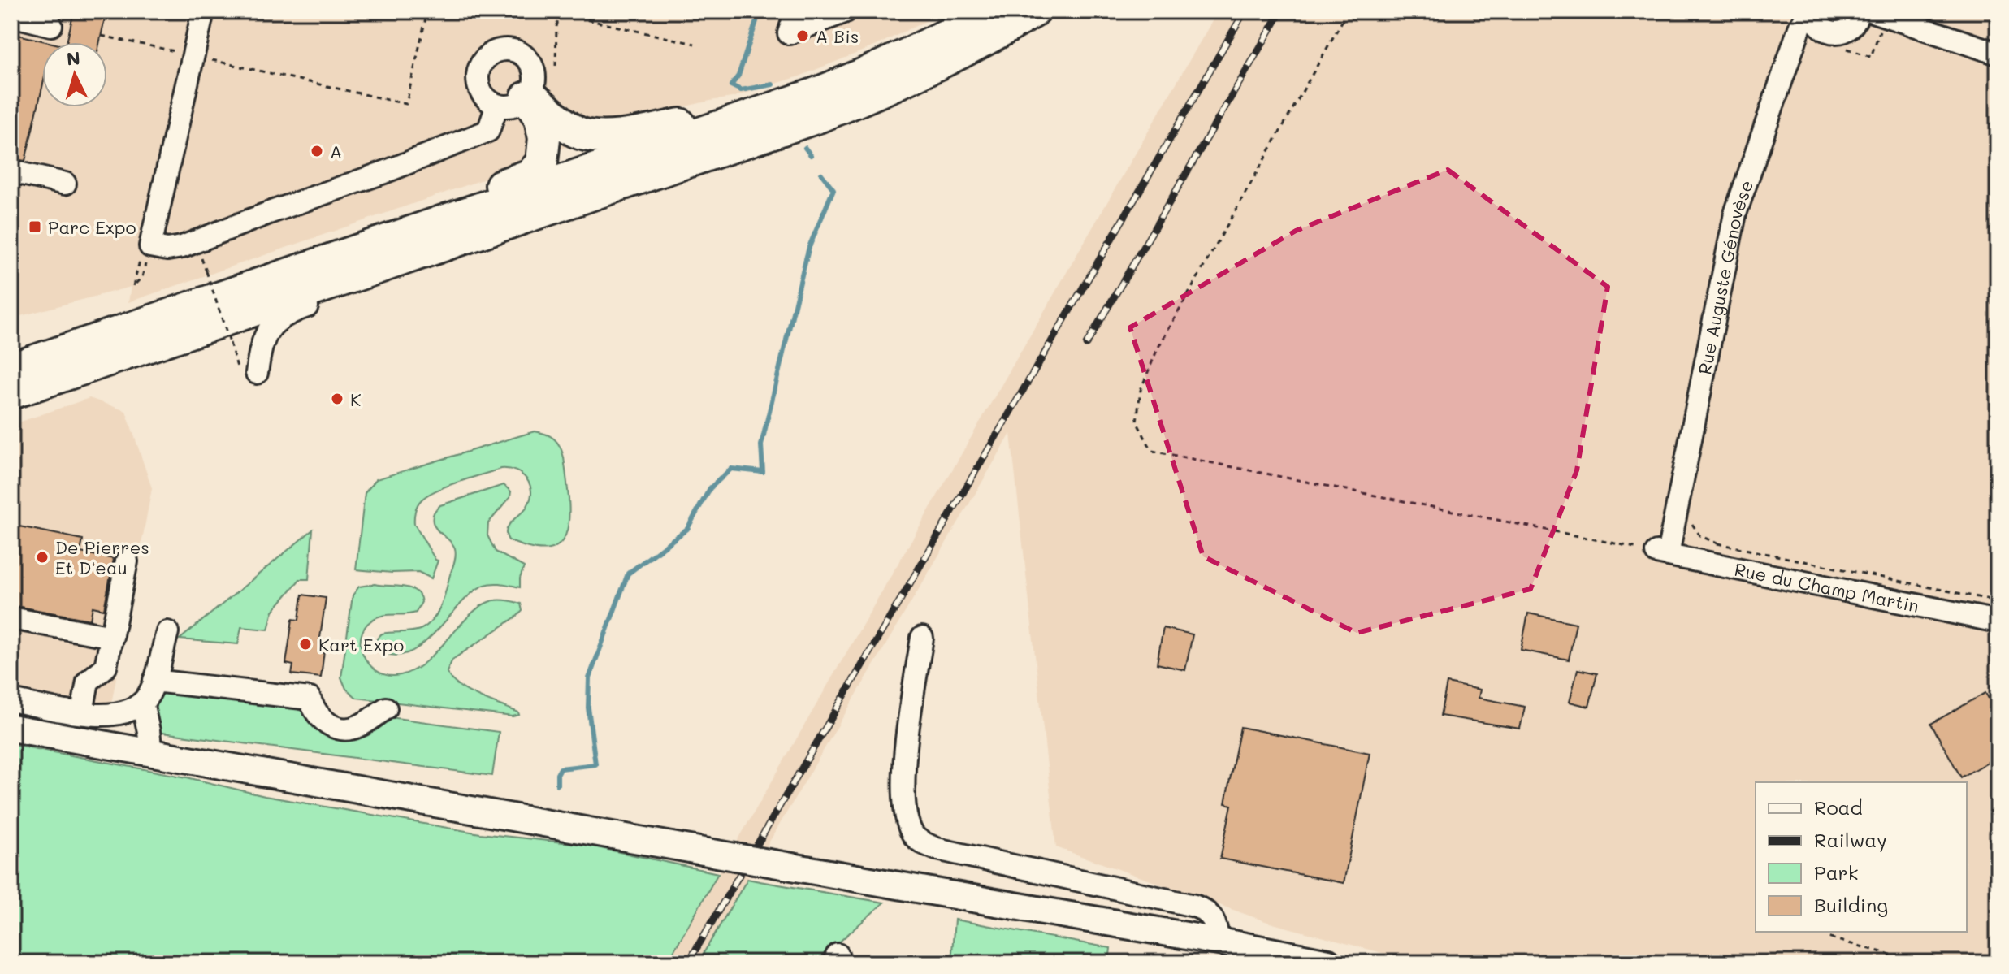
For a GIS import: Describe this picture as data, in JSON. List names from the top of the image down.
{
  "streets": {
    "street": ["Rue Auguste Génovèse", "Rue du Champ Martin"]
  },
  "crossings": [
    ["Rue Auguste Génovèse", "Rue du Champ Martin"]
  ],
  "places": {
    "other": [
      "A Bis",
      "A",
      "K",
      "De Pierres Et D'eau",
      "Kart Expo"
    ],
    "transit": ["Parc Expo"]
  },
  "legend": [
    "Road",
    "Railway",
    "Park",
    "Building"
  ],
  "north": "top"
}
